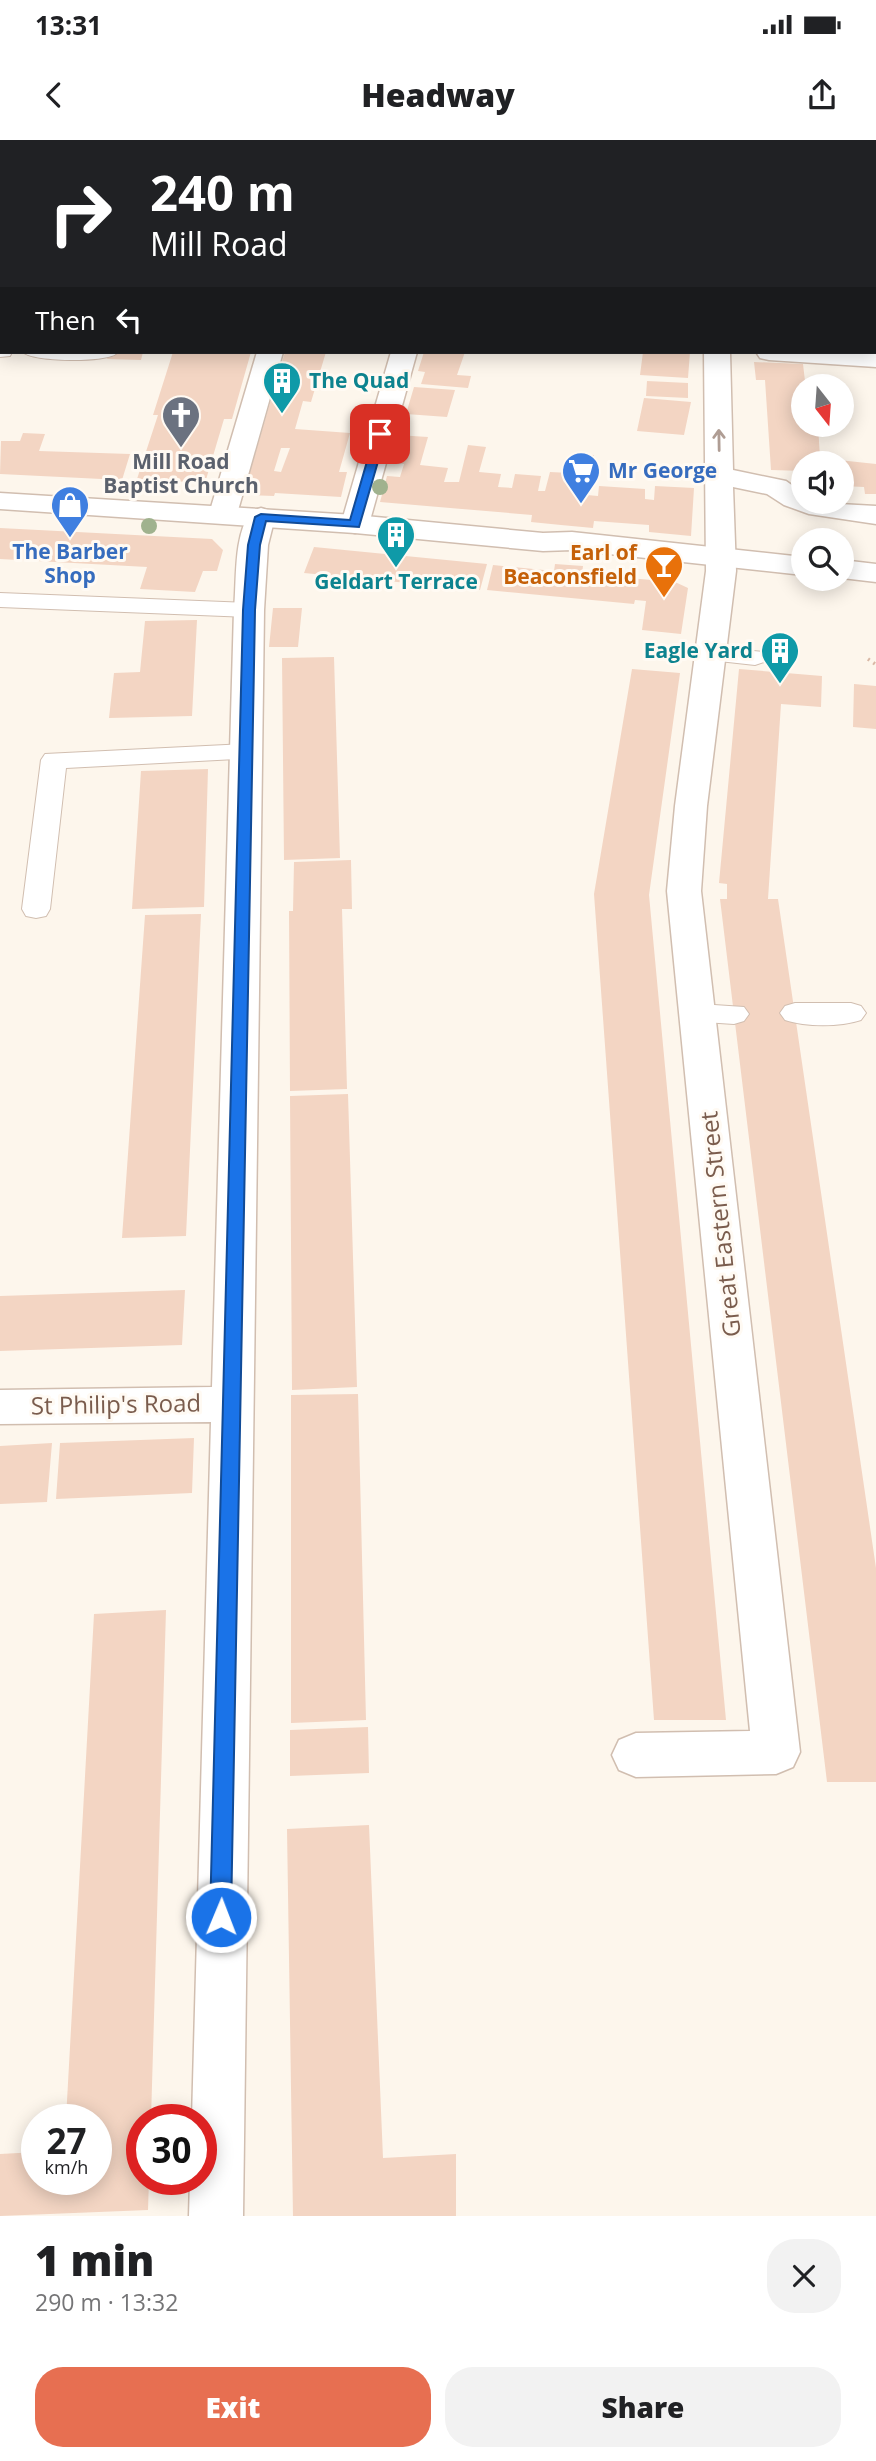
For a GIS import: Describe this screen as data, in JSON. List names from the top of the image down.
{
  "streets": {
    "street": ["Great Eastern Street", "St Philip's Road"]
  },
  "places": {
    "building": ["The Quad", "Geldart Terrace", "Eagle Yard"],
    "church": ["Mill Road Baptist Church"],
    "supermarket": ["Mr George"],
    "shop": ["The Barber Shop"],
    "bar": ["Earl of Beaconsfield"]
  },
  "north": "bottom",
  "page": {
    "status": "13:31",
    "header": "Headway",
    "turn": ["240 m", "Mill Road"],
    "then": "Then",
    "speed": "27 km/h",
    "limit": "30",
    "heading": ["1 min", "290 m · 13:32"],
    "buttons": ["Exit", "Share"]
  }
}
